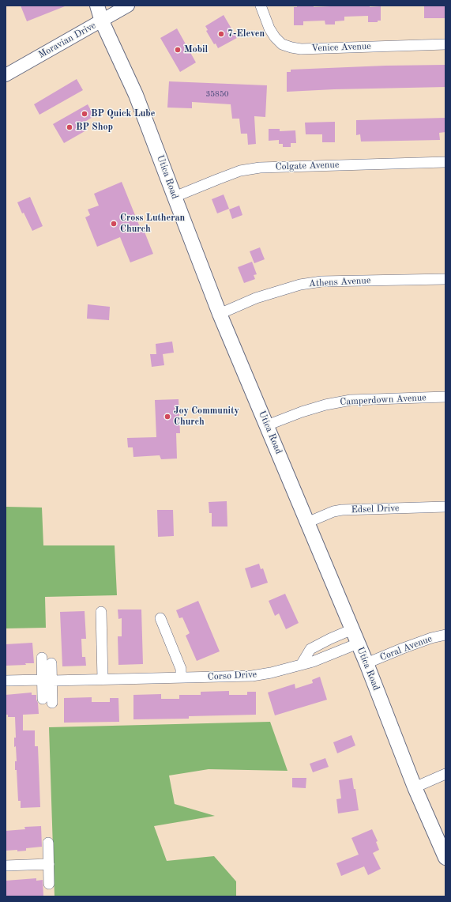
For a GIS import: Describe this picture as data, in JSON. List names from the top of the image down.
{
  "streets": {
    "main road": ["Utica Road"],
    "street": [
      "Moravian Drive",
      "Venice Avenue",
      "Colgate Avenue",
      "Athens Avenue",
      "Camperdown Avenue",
      "Edsel Drive",
      "Coral Avenue",
      "Corso Drive"
    ]
  },
  "crossings": [
    ["Moravian Drive", "Utica Road"],
    ["Colgate Avenue", "Utica Road"],
    ["Utica Road", "Athens Avenue"],
    ["Utica Road", "Camperdown Avenue"],
    ["Utica Road", "Edsel Drive"],
    ["Utica Road", "Coral Avenue"],
    ["Utica Road", "Corso Drive"]
  ],
  "places": [
    "7-Eleven",
    "Mobil",
    "BP Quick Lube",
    "BP Shop",
    "Cross Lutheran Church",
    "Joy Community Church"
  ],
  "house_numbers": ["35850"]
}
